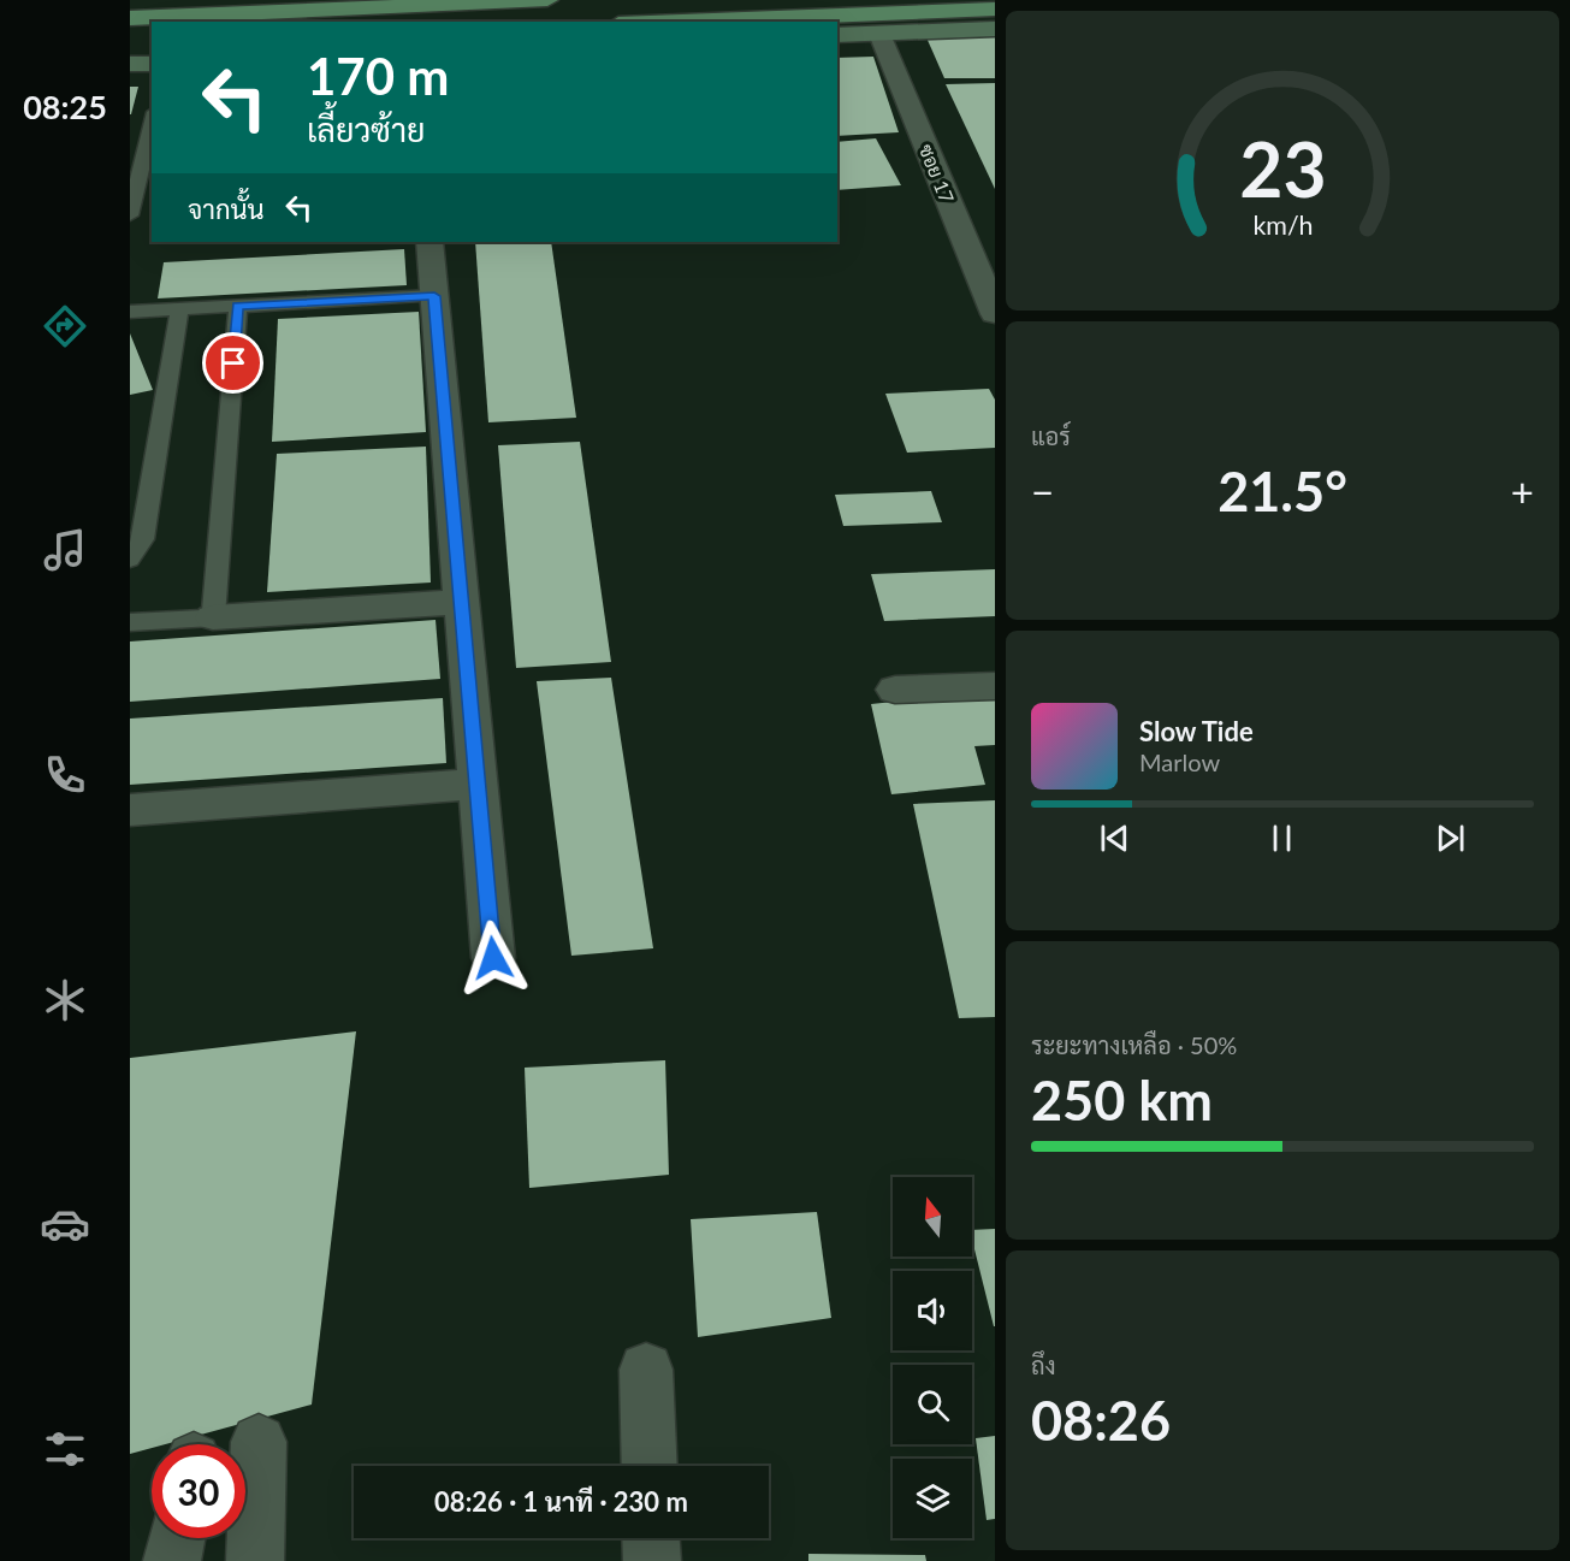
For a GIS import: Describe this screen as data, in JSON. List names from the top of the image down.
{
  "streets": {
    "street": ["ซอย 17"]
  },
  "north": "top",
  "page": {
    "tabs": "08:25",
    "turn": ["170 m", "เลี้ยวซ้าย"],
    "then": "จากนั้น",
    "tile": [
      "แอร์",
      ["ระยะทางเหลือ · 50%", "250 km"],
      ["ถึง", "08:26"]
    ],
    "heat": ["−", "21.5°", "+"],
    "song": ["Slow Tide", "Marlow"],
    "limit": "30",
    "trip": "08:26 · 1 นาที · 230 m",
    "gauge": ["23", "km/h"]
  }
}
